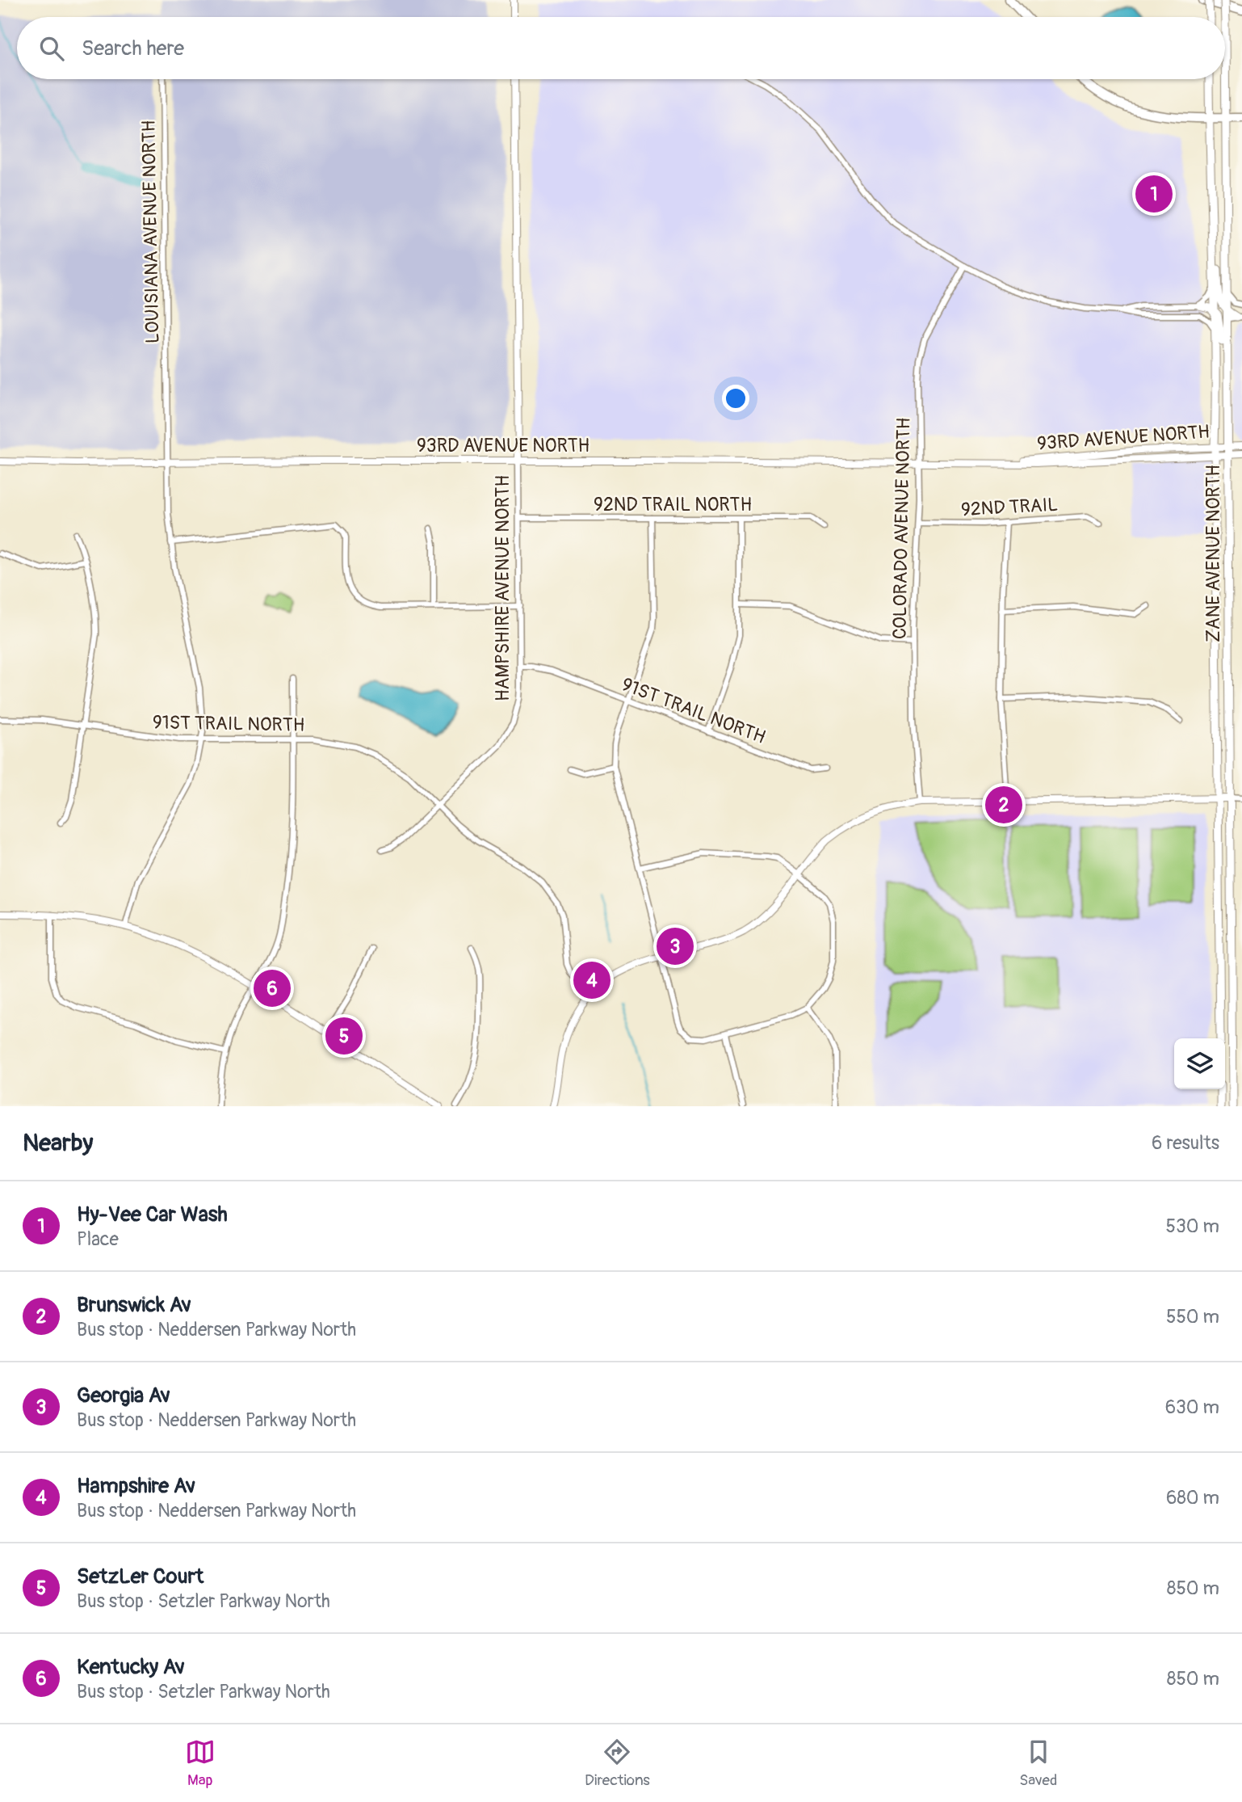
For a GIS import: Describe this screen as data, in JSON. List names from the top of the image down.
{
  "streets": {
    "main road": ["ZANE AVENUE NORTH"],
    "street": [
      "LOUISIANA AVENUE NORTH",
      "93RD AVENUE NORTH",
      "92ND TRAIL NORTH",
      "92ND TRAIL",
      "COLORADO AVENUE NORTH",
      "HAMPSHIRE AVENUE NORTH",
      "91ST TRAIL NORTH"
    ]
  },
  "crossings": [
    ["LOUISIANA AVENUE NORTH", "93RD AVENUE NORTH"],
    ["93RD AVENUE NORTH", "COLORADO AVENUE NORTH"],
    ["93RD AVENUE NORTH", "ZANE AVENUE NORTH"],
    ["93RD AVENUE NORTH", "HAMPSHIRE AVENUE NORTH"],
    ["92ND TRAIL NORTH", "HAMPSHIRE AVENUE NORTH"],
    ["92ND TRAIL", "COLORADO AVENUE NORTH"],
    ["HAMPSHIRE AVENUE NORTH", "91ST TRAIL NORTH"]
  ],
  "page": {
    "search": "Search here",
    "pins": [
      "1",
      "2",
      "3",
      "4",
      "6",
      "5"
    ],
    "heading": ["Nearby", "6 results"],
    "list": [
      {
        "mark": "1",
        "name": "Hy-Vee Car Wash",
        "note": "Place",
        "value": "530 m"
      },
      {
        "mark": "2",
        "name": "Brunswick Av",
        "note": "Bus stop · Neddersen Parkway North",
        "value": "550 m"
      },
      {
        "mark": "3",
        "name": "Georgia Av",
        "note": "Bus stop · Neddersen Parkway North",
        "value": "630 m"
      },
      {
        "mark": "4",
        "name": "Hampshire Av",
        "note": "Bus stop · Neddersen Parkway North",
        "value": "680 m"
      },
      {
        "mark": "5",
        "name": "SetzLer Court",
        "note": "Bus stop · Setzler Parkway North",
        "value": "850 m"
      },
      {
        "mark": "6",
        "name": "Kentucky Av",
        "note": "Bus stop · Setzler Parkway North",
        "value": "850 m"
      }
    ],
    "nav": ["Map", "Directions", "Saved"]
  }
}
